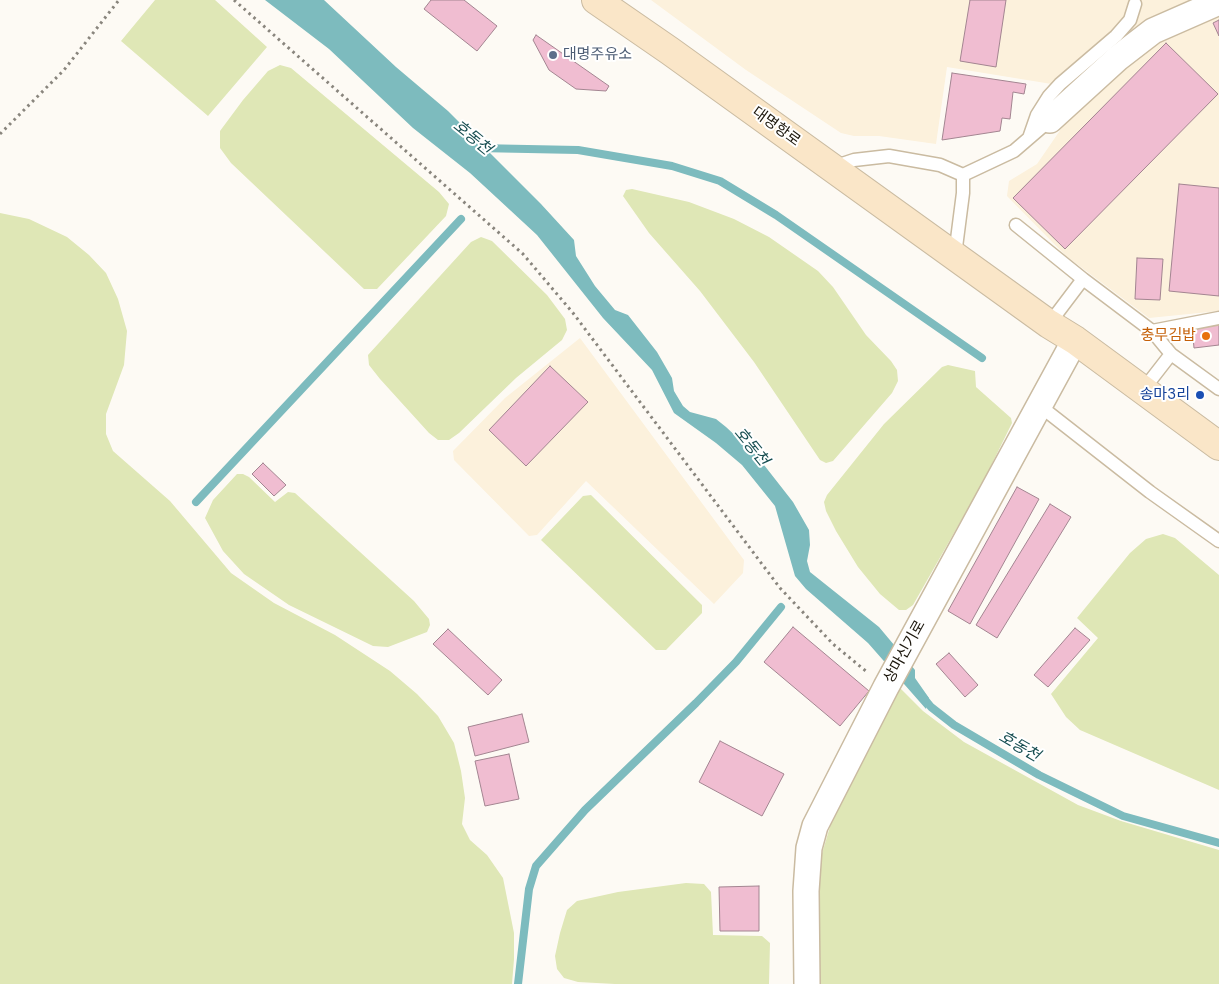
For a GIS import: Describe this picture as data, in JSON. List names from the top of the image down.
{
  "streets": {
    "main road": ["대명항로"],
    "street": ["상마신기로"]
  },
  "crossings": [
    ["대명항로", "상마신기로"]
  ],
  "water": ["호동천"],
  "places": ["대명주유소", "충무김밥", "송마3리"]
}
